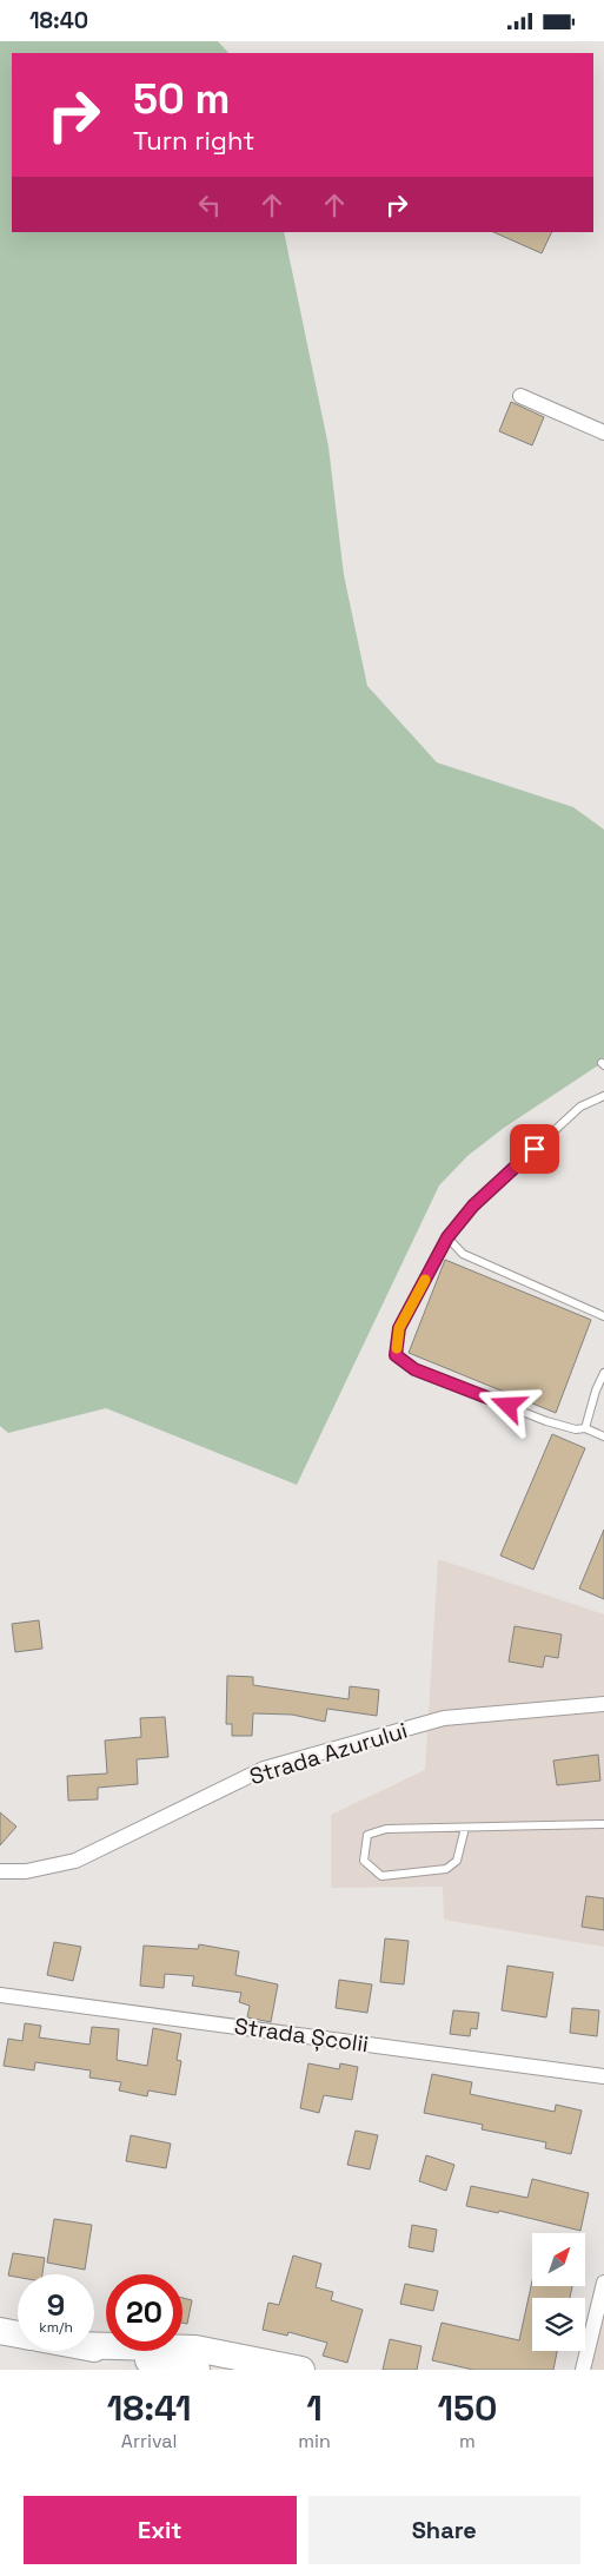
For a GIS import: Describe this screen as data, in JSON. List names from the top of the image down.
{
  "streets": {
    "street": ["Strada Azurului", "Strada Școlii"]
  },
  "north": "top right",
  "page": {
    "status": "18:40",
    "turn": ["50 m", "Turn right"],
    "speed": "9 km/h",
    "limit": "20",
    "eta": [
      "18:41",
      "Arrival",
      "1",
      "min",
      "150",
      "m"
    ],
    "buttons": ["Exit", "Share"]
  }
}
